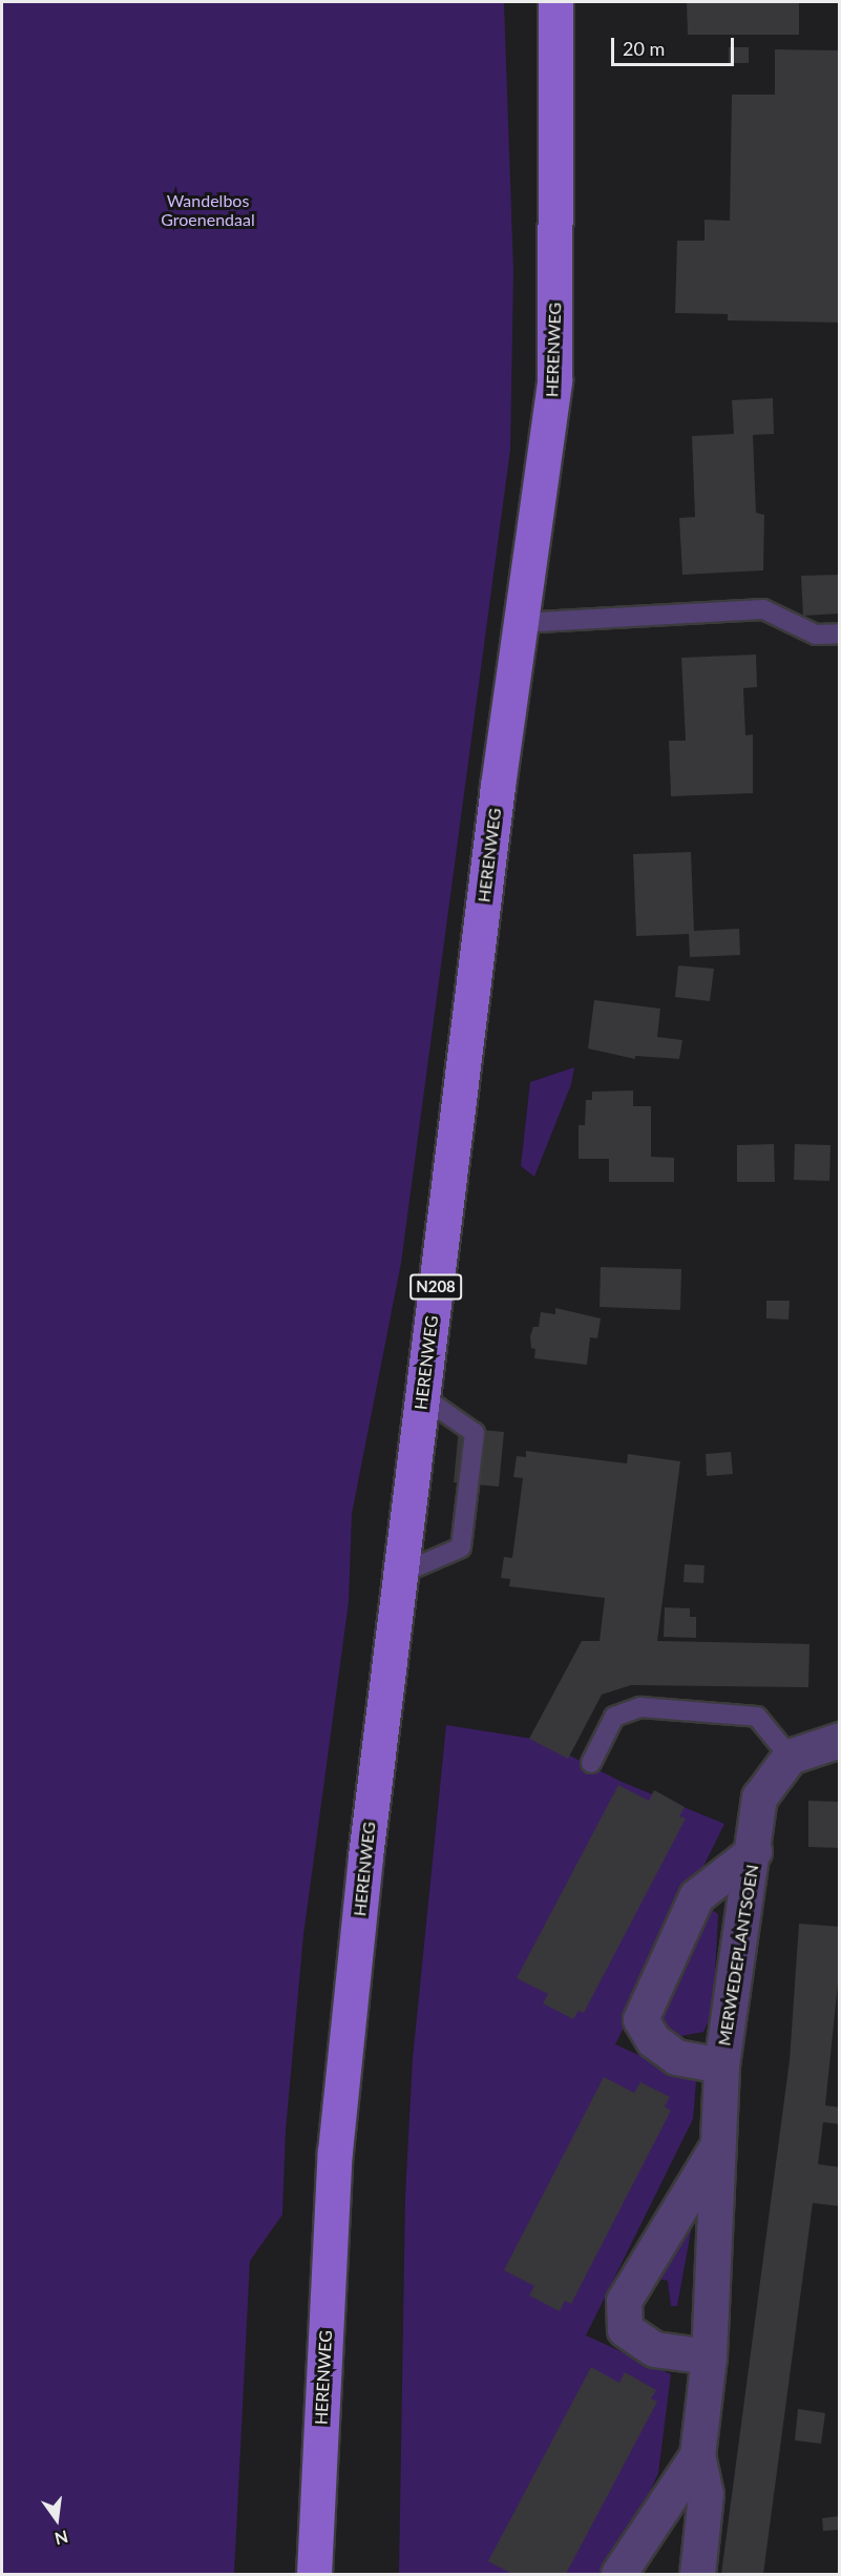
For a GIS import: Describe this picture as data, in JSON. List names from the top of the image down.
{
  "streets": {
    "main road": ["HERENWEG", "N208"],
    "street": ["MERWEDEPLANTSOEN"]
  },
  "parks": ["Wandelbos Groenendaal"],
  "scale_bar": "20 m",
  "north": "bottom"
}
